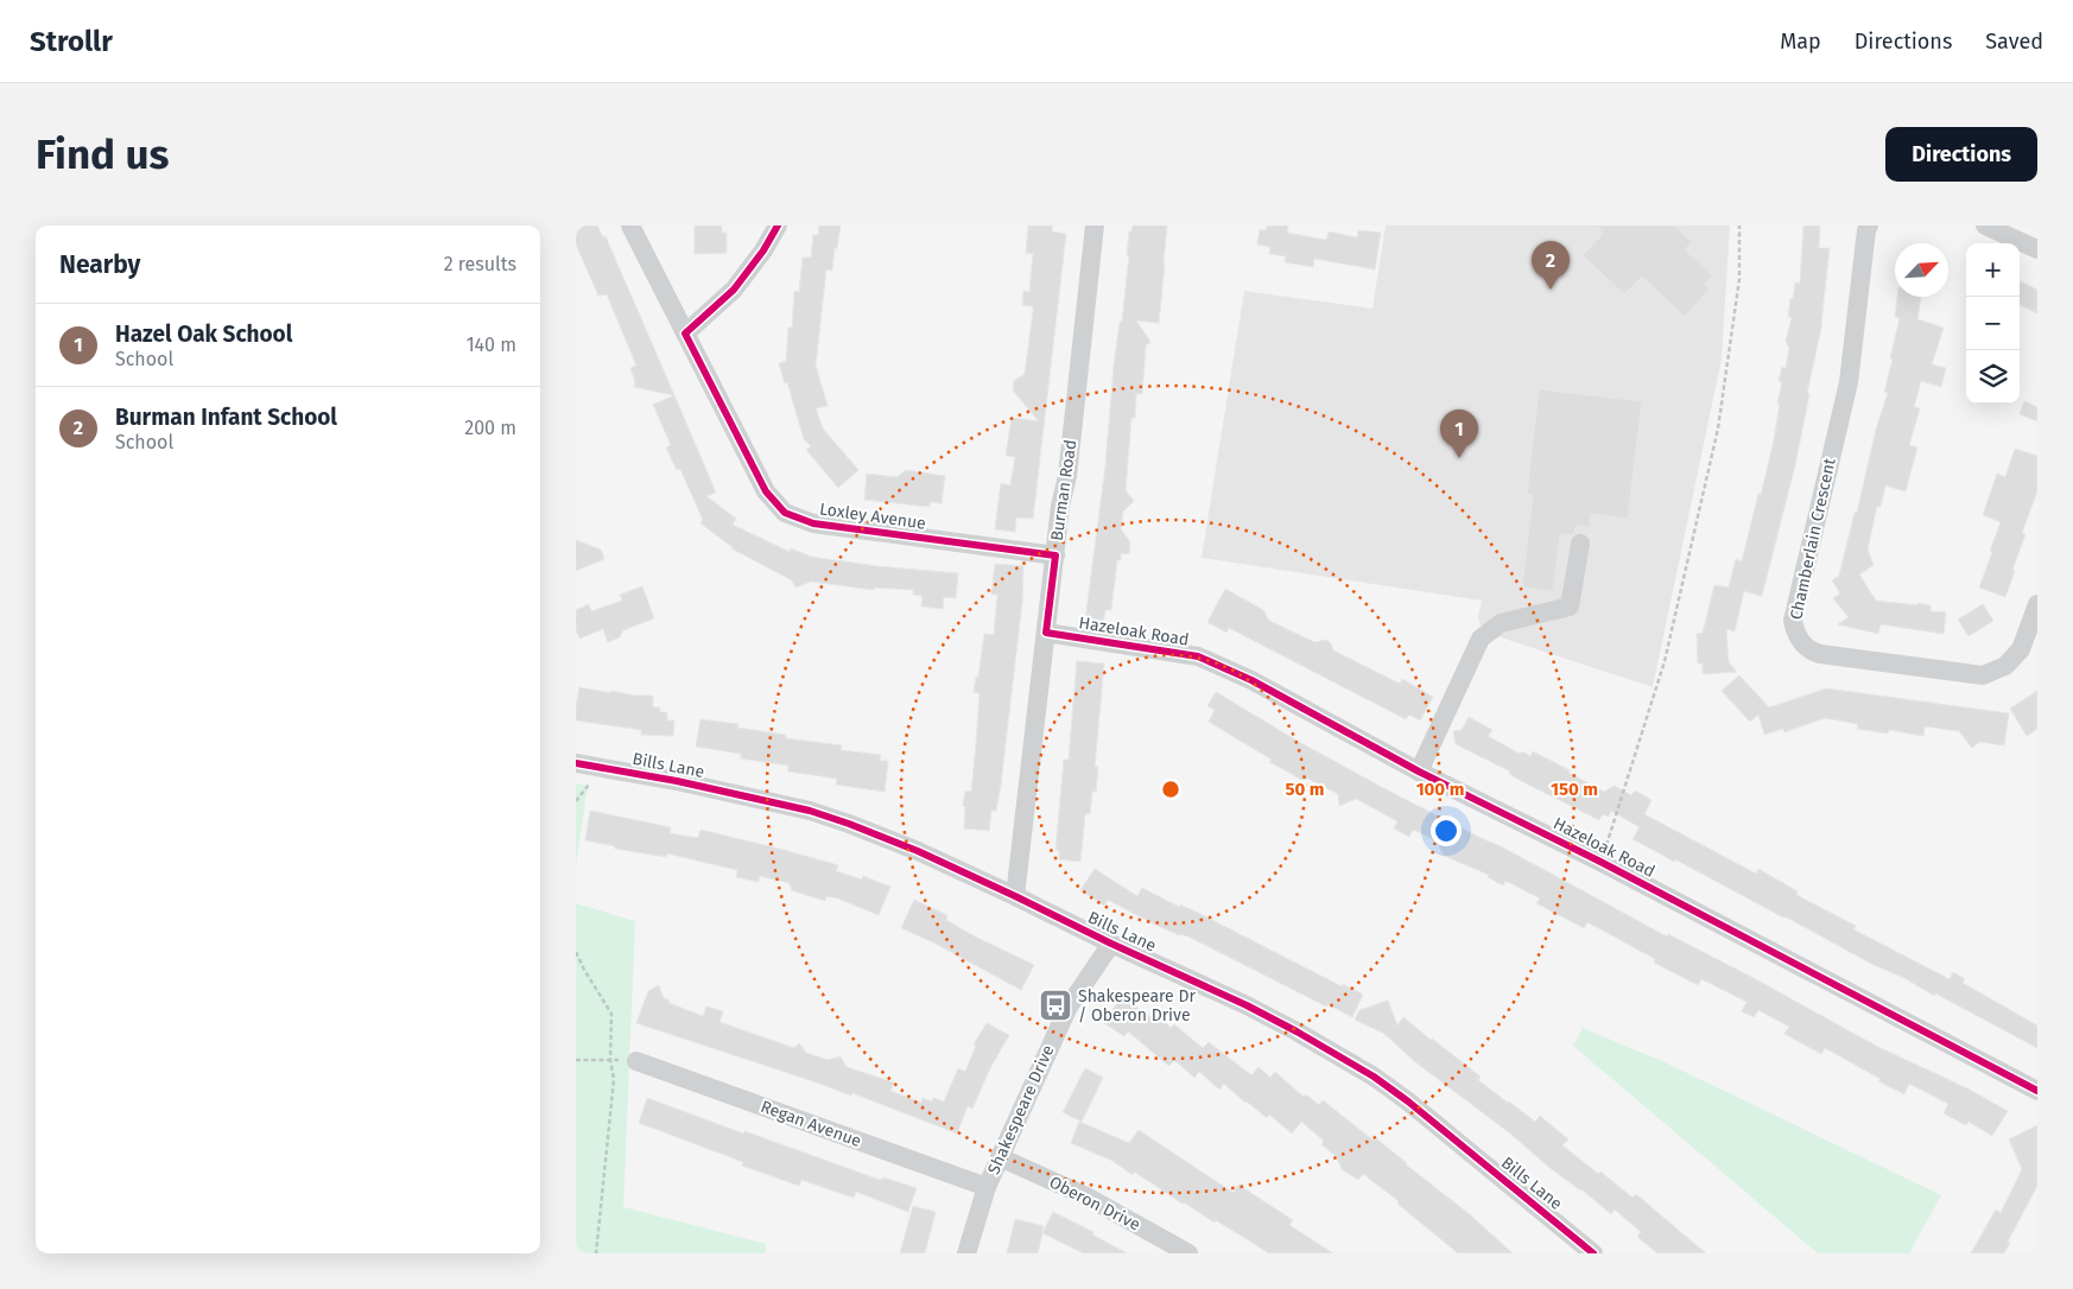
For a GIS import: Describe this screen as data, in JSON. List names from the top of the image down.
{
  "streets": {
    "street": [
      "Burman Road",
      "Loxley Avenue",
      "Chamberlain Crescent",
      "Hazeloak Road",
      "Bills Lane",
      "Shakespeare Drive",
      "Regan Avenue",
      "Oberon Drive"
    ]
  },
  "crossings": [
    ["Burman Road", "Loxley Avenue"],
    ["Burman Road", "Hazeloak Road"],
    ["Burman Road", "Bills Lane"],
    ["Bills Lane", "Shakespeare Drive"],
    ["Shakespeare Drive", "Regan Avenue"],
    ["Shakespeare Drive", "Oberon Drive"]
  ],
  "places": {
    "bus stop": ["Shakespeare Dr / Oberon Drive"]
  },
  "north": "top right",
  "page": {
    "header": "Strollr",
    "nav": ["Map", "Directions", "Saved"],
    "buttons": "Directions",
    "title": "Find us",
    "heading": ["Nearby", "2 results"],
    "pins": ["2", "1"],
    "map_buttons": ["+", "−"],
    "list": [
      {
        "mark": "1",
        "name": "Hazel Oak School",
        "note": "School",
        "value": "140 m"
      },
      {
        "mark": "2",
        "name": "Burman Infant School",
        "note": "School",
        "value": "200 m"
      }
    ]
  },
  "rings": ["50 m", "100 m", "150 m"]
}
